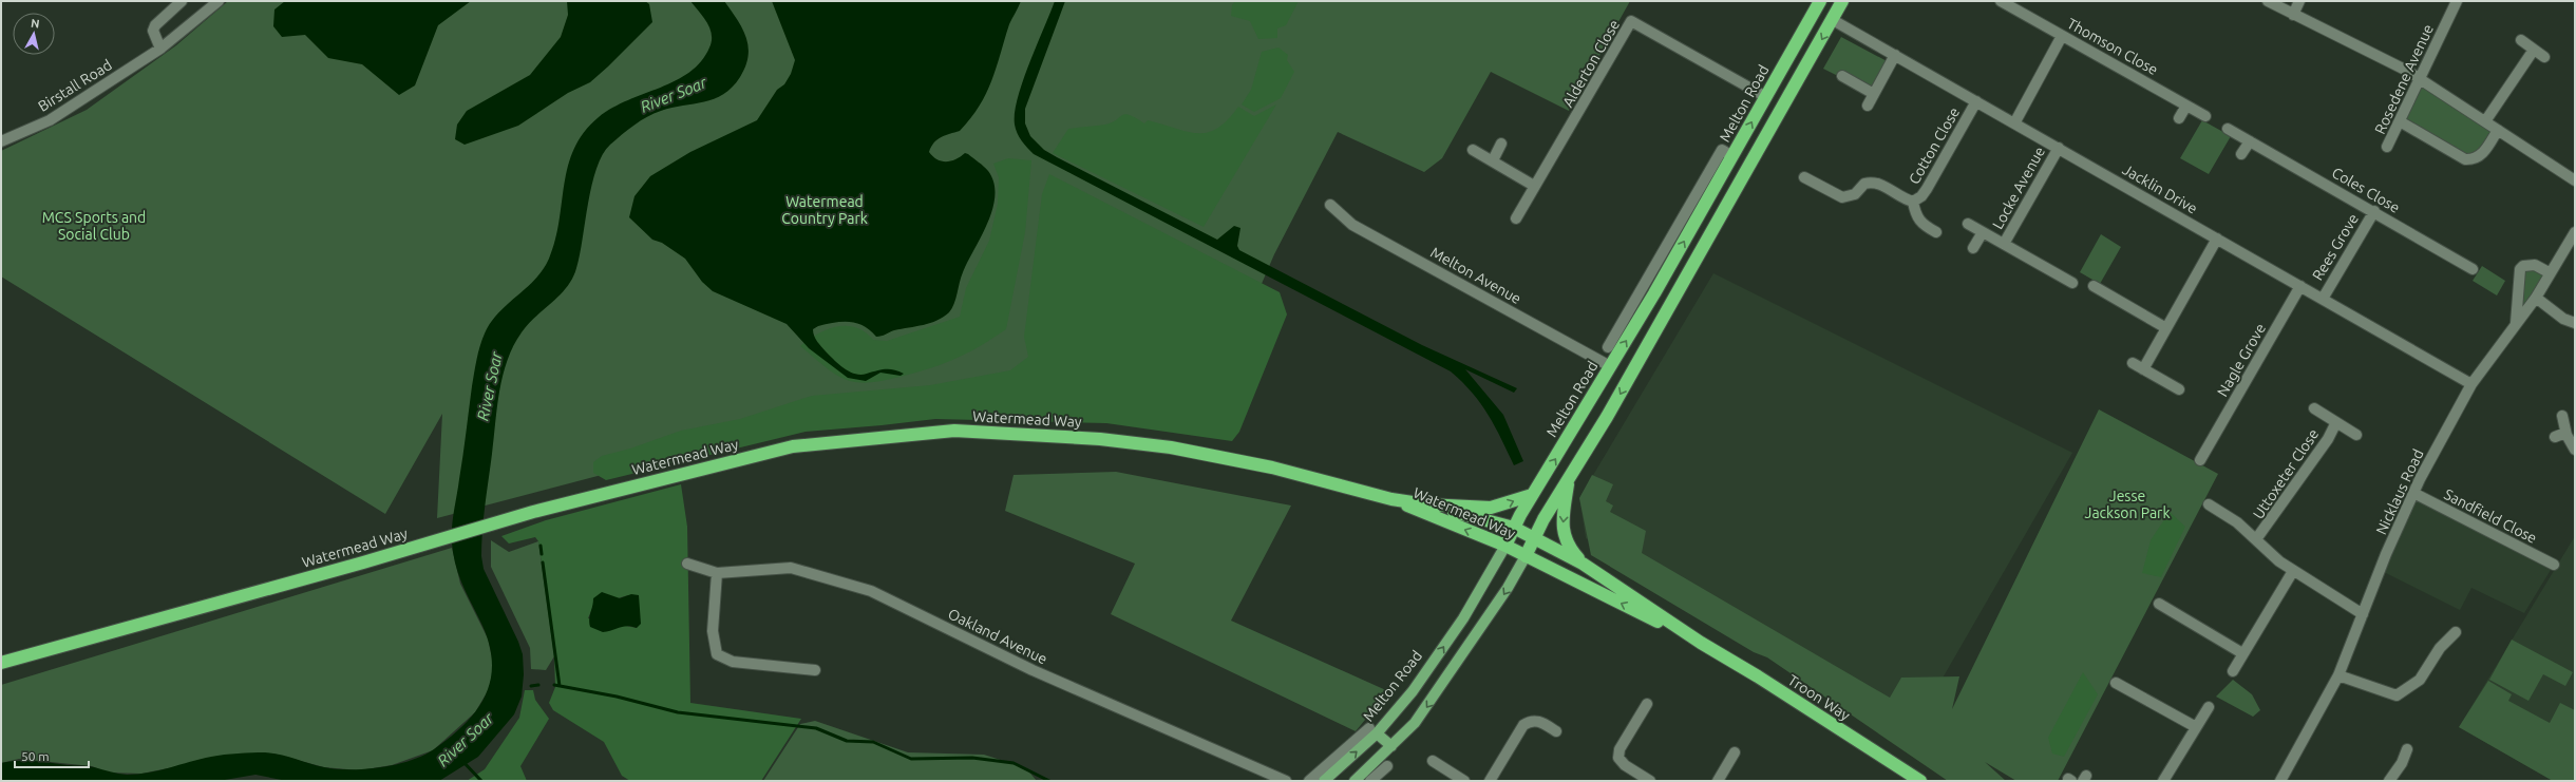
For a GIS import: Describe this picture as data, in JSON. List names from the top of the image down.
{
  "streets": {
    "highway": ["Melton Road", "Watermead Way", "Troon Way"],
    "street": [
      "Thomson Close",
      "Alderton Close",
      "Rosedene Avenue",
      "Birstall Road",
      "Cotton Close",
      "Locke Avenue",
      "Jacklin Drive",
      "Coles Close",
      "Rees Grove",
      "Melton Avenue",
      "Nagle Grove",
      "Uttoxeter Close",
      "Nicklaus Road",
      "Sandfield Close",
      "Oakland Avenue"
    ]
  },
  "crossings": [
    ["Alderton Close", "Melton Road"],
    ["Melton Road", "Melton Avenue"],
    ["Melton Road", "Watermead Way"],
    ["Cotton Close", "Jacklin Drive"],
    ["Locke Avenue", "Jacklin Drive"],
    ["Jacklin Drive", "Rees Grove"],
    ["Jacklin Drive", "Nagle Grove"],
    ["Jacklin Drive", "Nicklaus Road"],
    ["Coles Close", "Rees Grove"],
    ["Watermead Way", "Troon Way"],
    ["Nicklaus Road", "Sandfield Close"]
  ],
  "water": ["River Soar"],
  "parks": ["Watermead Country Park", "MCS Sports and Social Club", "Jesse Jackson Park"],
  "scale_bar": "50 m",
  "north": "top"
}
